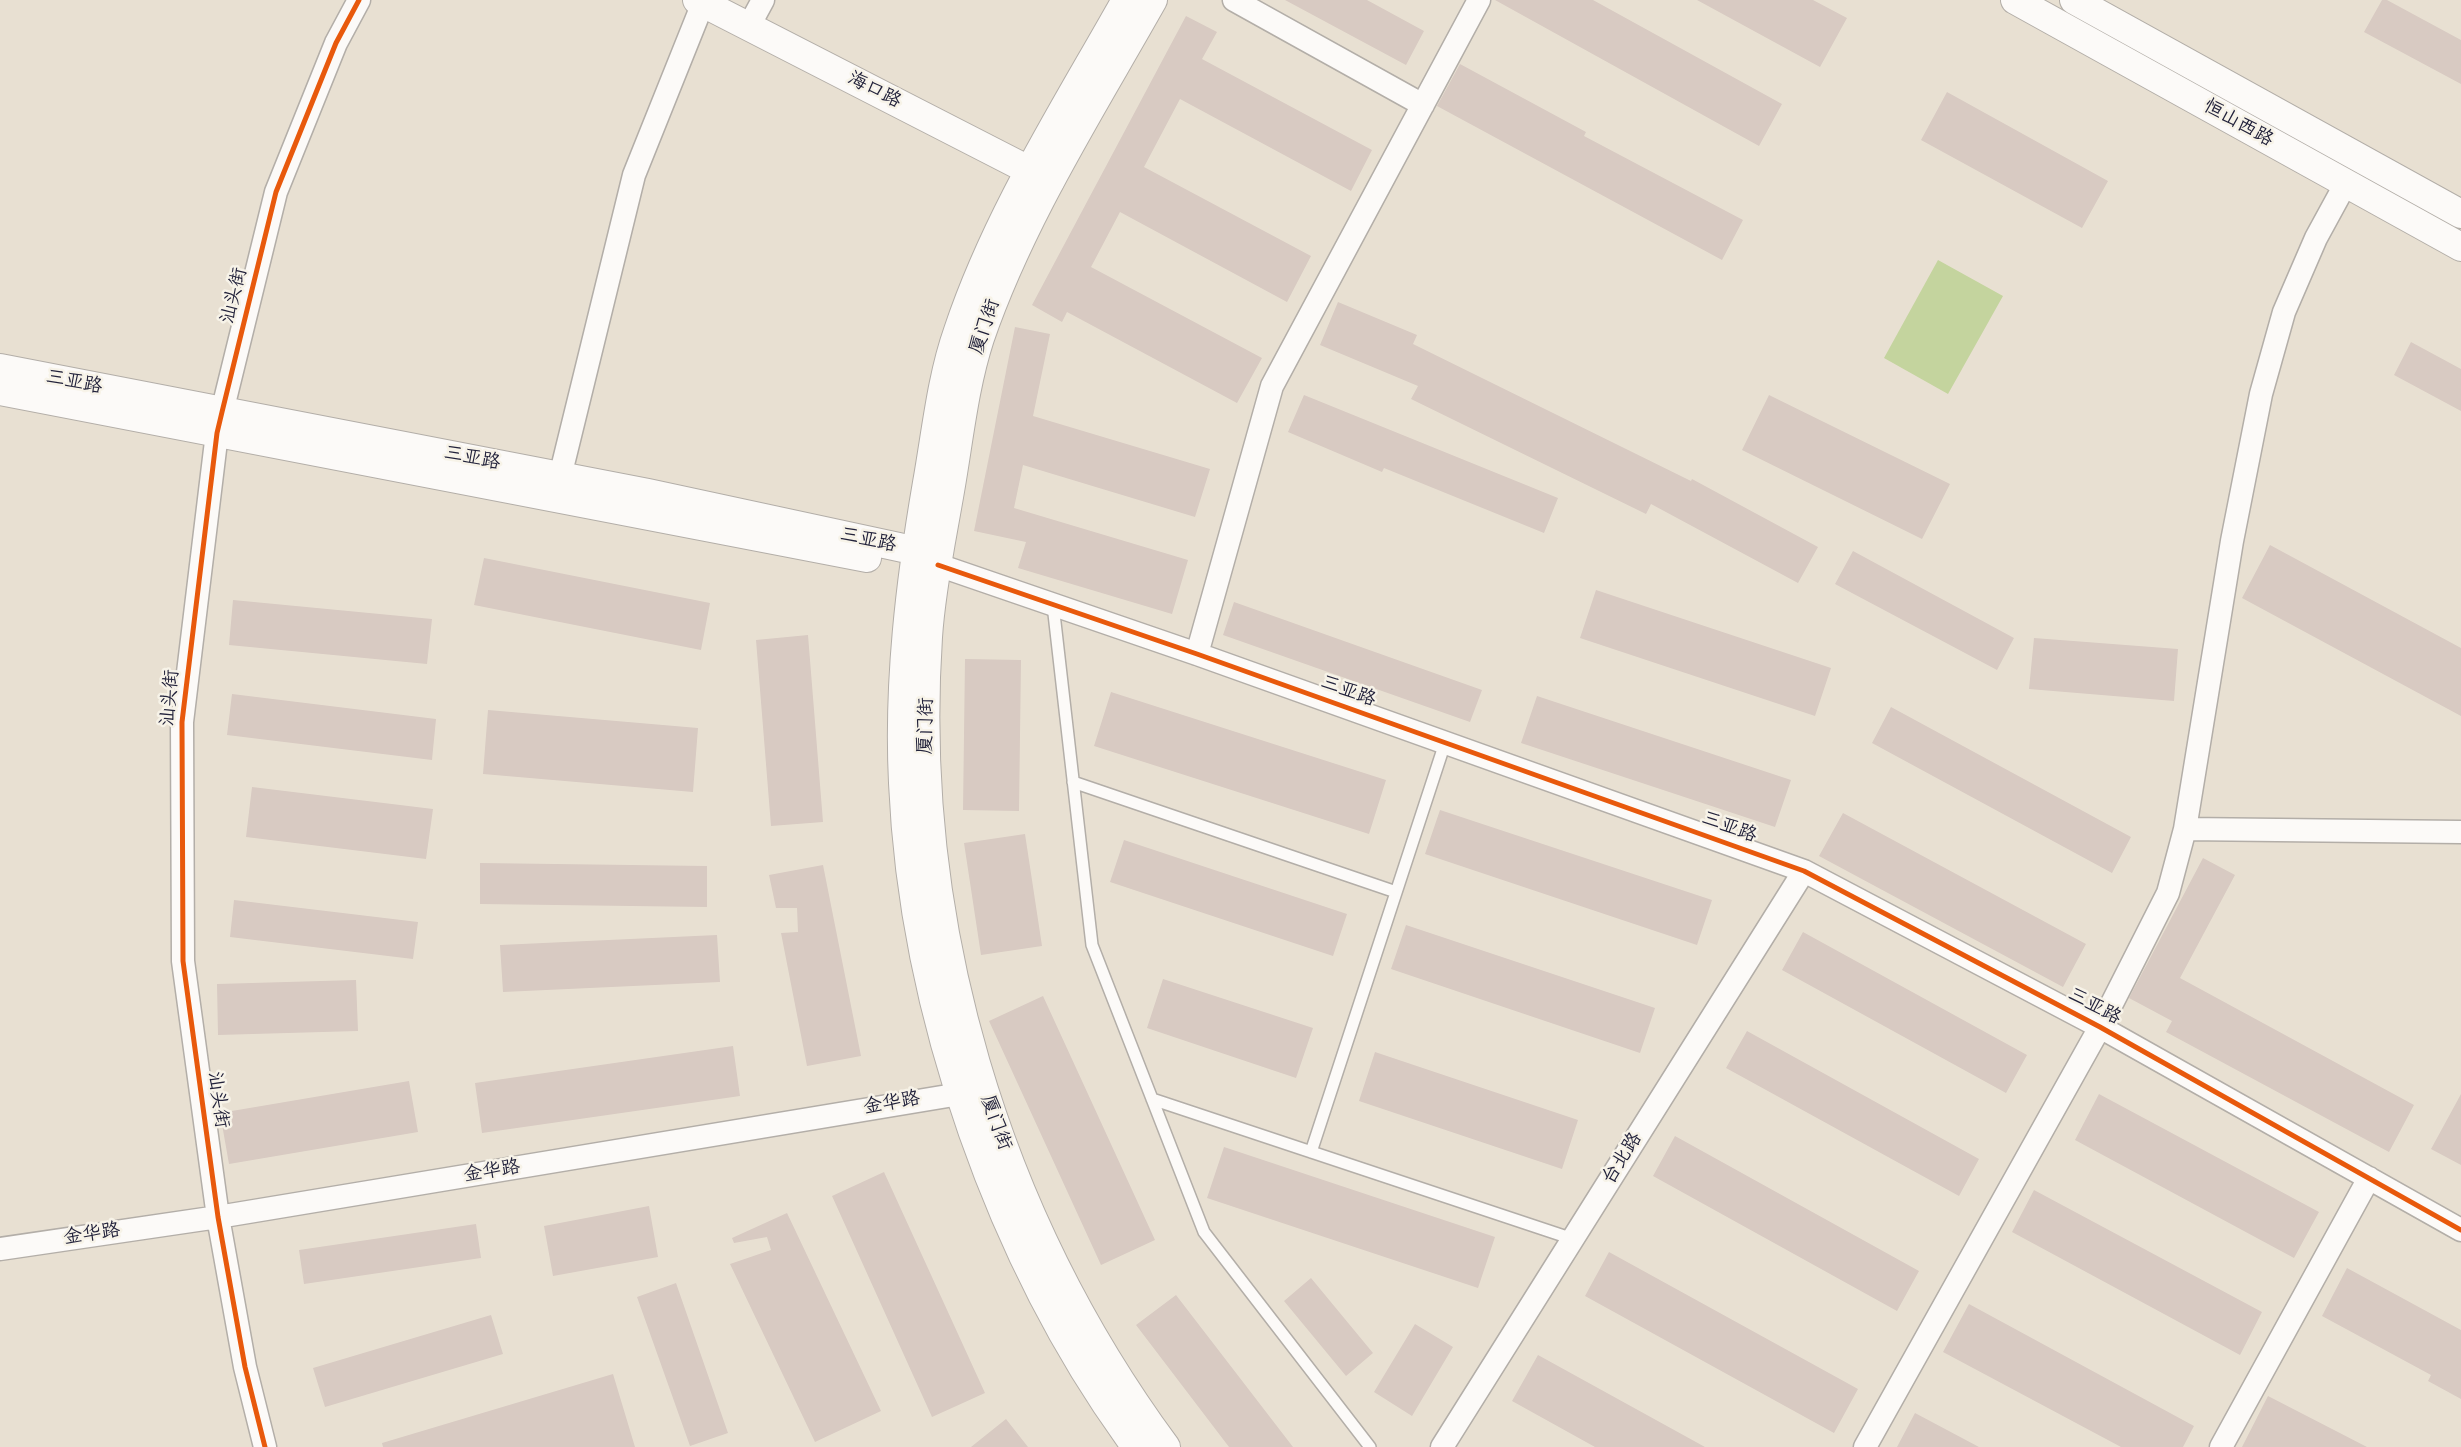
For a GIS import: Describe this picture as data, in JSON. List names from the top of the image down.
{
  "streets": {
    "main road": [
      "海口路",
      "恒山西路",
      "厦门街",
      "三亚路"
    ],
    "street": ["汕头街", "金华路", "台北路"]
  },
  "crossings": [
    ["海口路", "厦门街"],
    ["汕头街", "三亚路"],
    ["汕头街", "金华路"],
    ["厦门街", "三亚路"],
    ["厦门街", "金华路"],
    ["三亚路", "台北路"]
  ]
}
